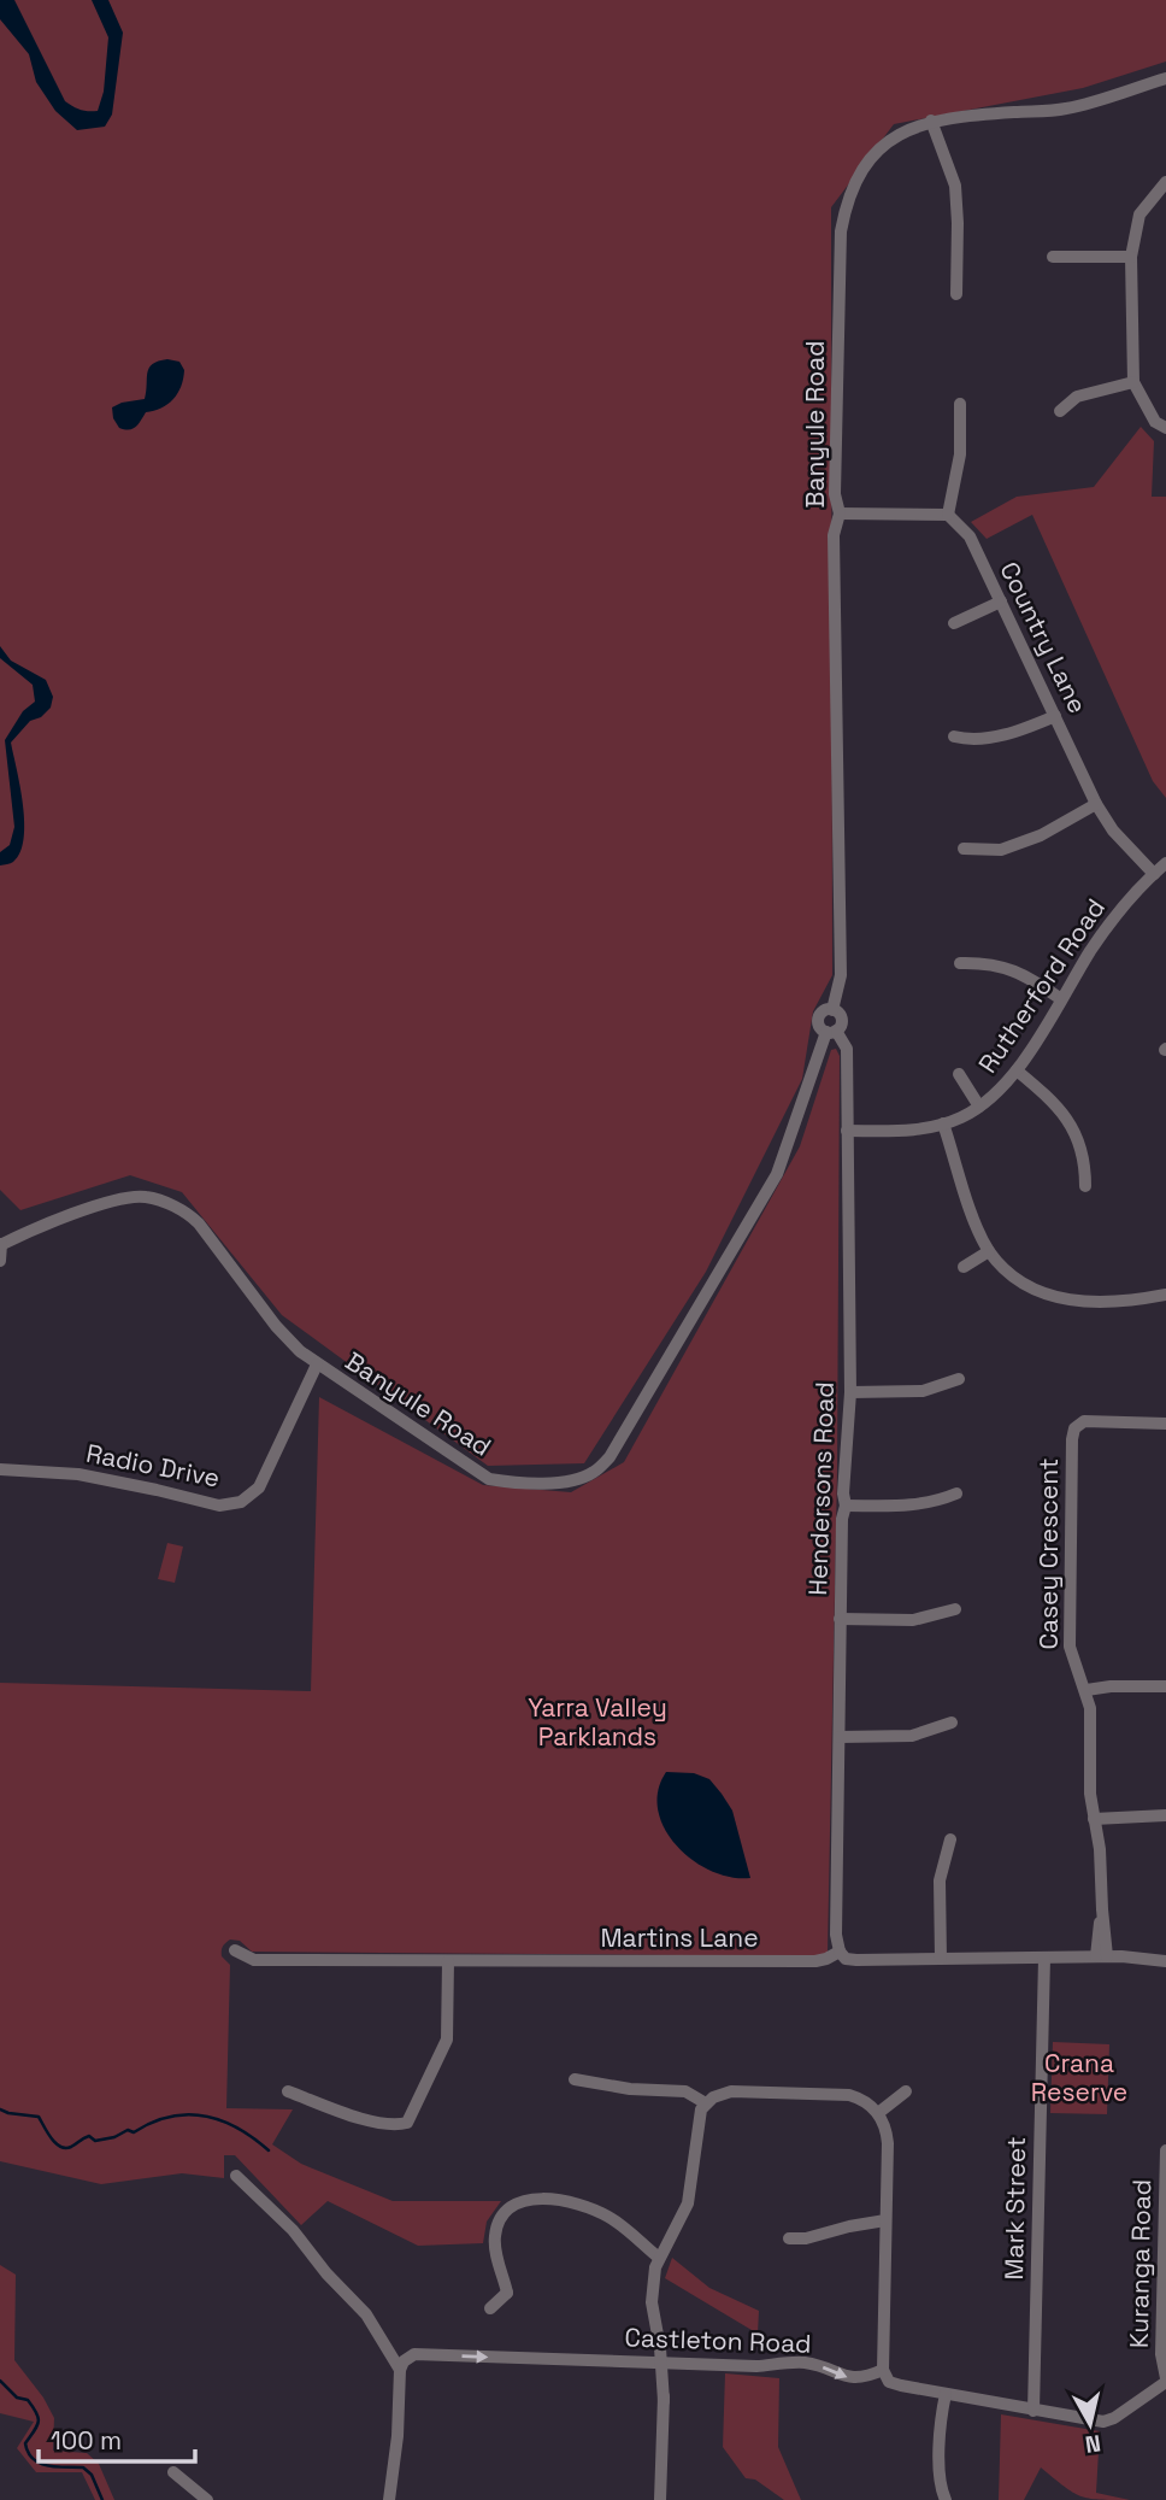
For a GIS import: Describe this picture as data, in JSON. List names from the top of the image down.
{
  "streets": {
    "street": [
      "Banyule Road",
      "Country Lane",
      "Rutherford Road",
      "Radio Drive",
      "Hendersons Road",
      "Casey Crescent",
      "Martins Lane",
      "Mark Street",
      "Kuranga Road",
      "Castleton Road"
    ]
  },
  "crossings": [
    ["Banyule Road", "Radio Drive"],
    ["Banyule Road", "Hendersons Road"],
    ["Country Lane", "Rutherford Road"],
    ["Rutherford Road", "Hendersons Road"],
    ["Hendersons Road", "Martins Lane"],
    ["Casey Crescent", "Martins Lane"],
    ["Martins Lane", "Mark Street"]
  ],
  "one_way": ["Castleton Road"],
  "parks": ["Yarra Valley Parklands", "Crana Reserve"],
  "scale_bar": "100 m",
  "north": "bottom"
}
